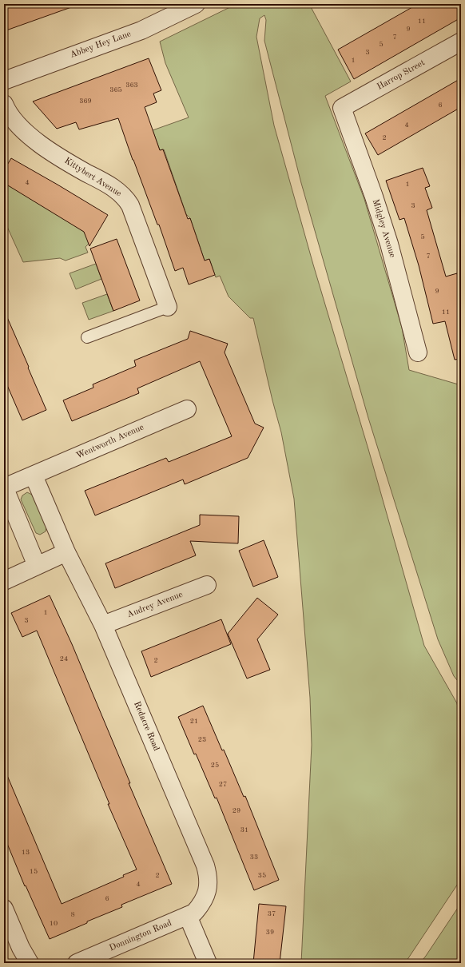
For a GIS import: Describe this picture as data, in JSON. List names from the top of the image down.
{
  "streets": {
    "street": [
      "Abbey Hey Lane",
      "Harrop Street",
      "Kittybert Avenue",
      "Midgley Avenue",
      "Wentworth Avenue",
      "Audrey Avenue",
      "Redacre Road",
      "Donnington Road"
    ]
  },
  "crossings": [
    ["Harrop Street", "Midgley Avenue"],
    ["Wentworth Avenue", "Redacre Road"],
    ["Audrey Avenue", "Redacre Road"],
    ["Redacre Road", "Donnington Road"]
  ],
  "house_numbers": [
    "11",
    "9",
    "7",
    "5",
    "3",
    "1",
    "363",
    "365",
    "369",
    "6",
    "4",
    "2",
    "4",
    "1",
    "3",
    "5",
    "7",
    "9",
    "11",
    "1",
    "3",
    "24",
    "2",
    "21",
    "23",
    "25",
    "27",
    "29",
    "31",
    "13",
    "33",
    "15",
    "2",
    "35",
    "4",
    "6",
    "37",
    "8",
    "10",
    "39"
  ]
}
